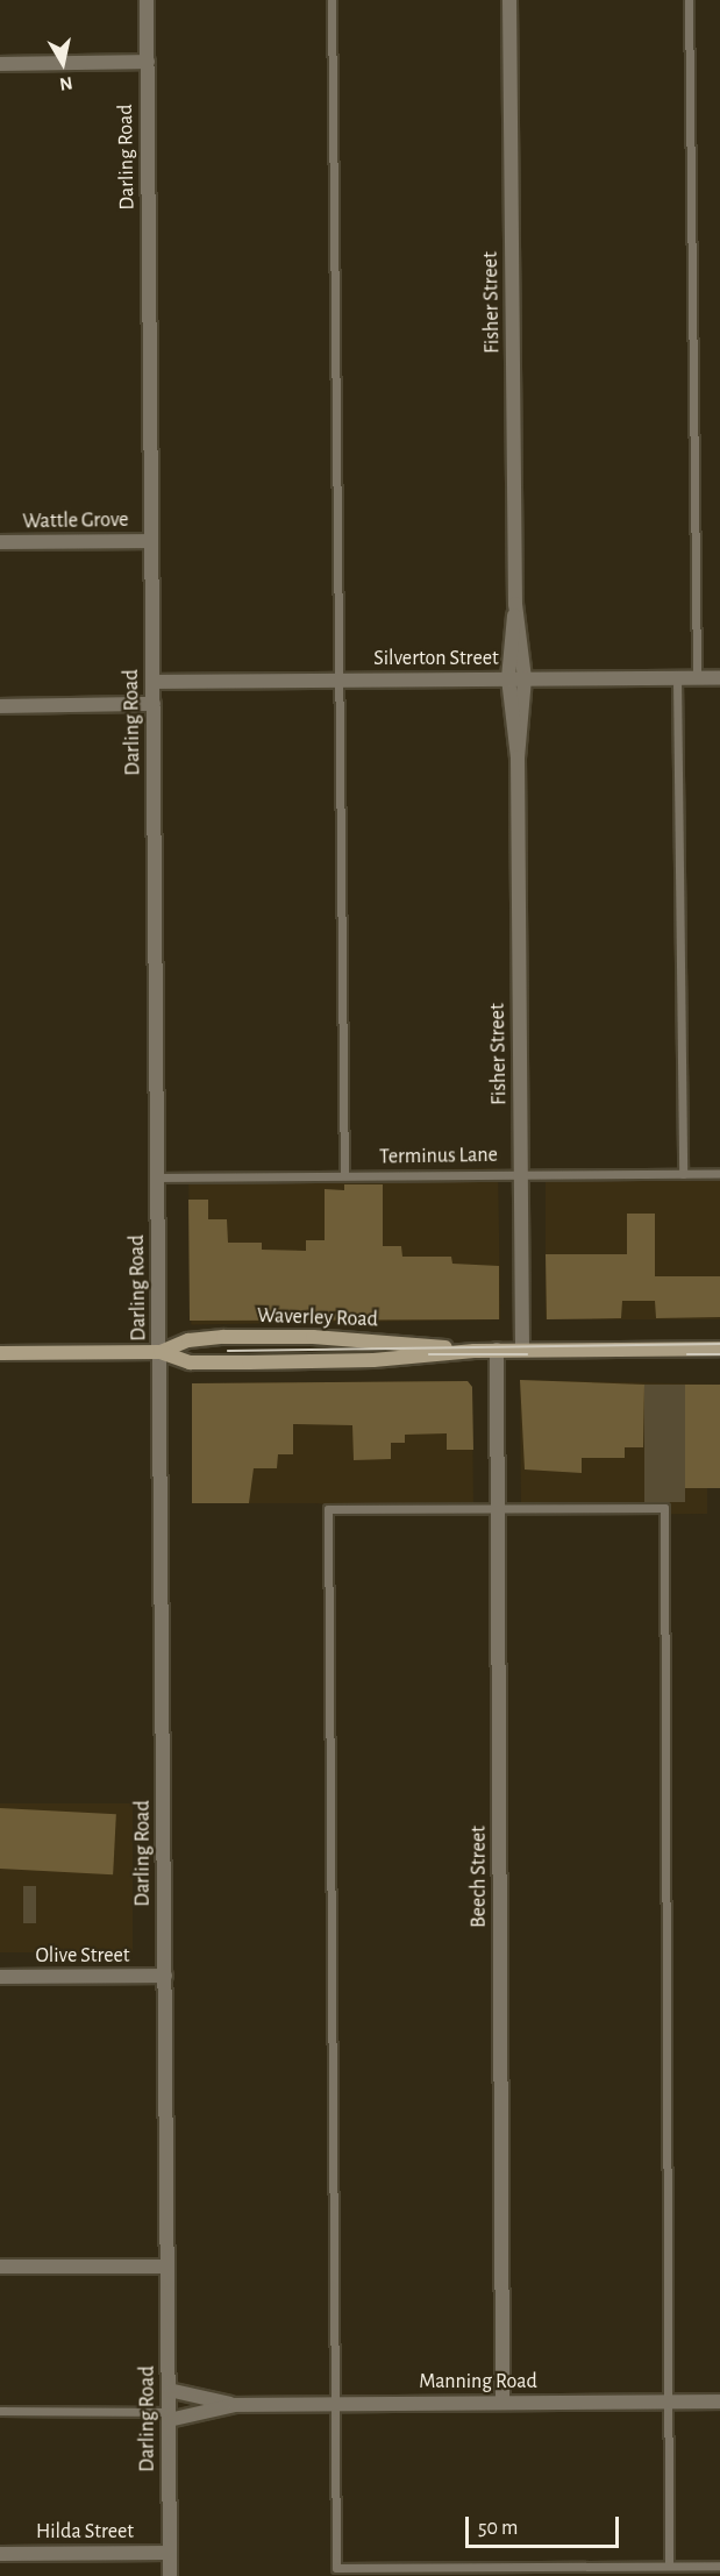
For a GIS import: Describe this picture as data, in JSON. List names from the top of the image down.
{
  "streets": {
    "main road": ["Waverley Road"],
    "street": [
      "Darling Road",
      "Fisher Street",
      "Wattle Grove",
      "Silverton Street",
      "Beech Street",
      "Olive Street",
      "Manning Road",
      "Hilda Street"
    ],
    "lane": ["Terminus Lane"]
  },
  "crossings": [
    ["Darling Road", "Wattle Grove"],
    ["Darling Road", "Silverton Street"],
    ["Darling Road", "Terminus Lane"],
    ["Darling Road", "Waverley Road"],
    ["Darling Road", "Olive Street"],
    ["Darling Road", "Manning Road"],
    ["Darling Road", "Hilda Street"],
    ["Fisher Street", "Silverton Street"],
    ["Fisher Street", "Terminus Lane"],
    ["Fisher Street", "Waverley Road"],
    ["Waverley Road", "Beech Street"],
    ["Beech Street", "Manning Road"]
  ],
  "scale_bar": "50 m",
  "north": "bottom"
}
